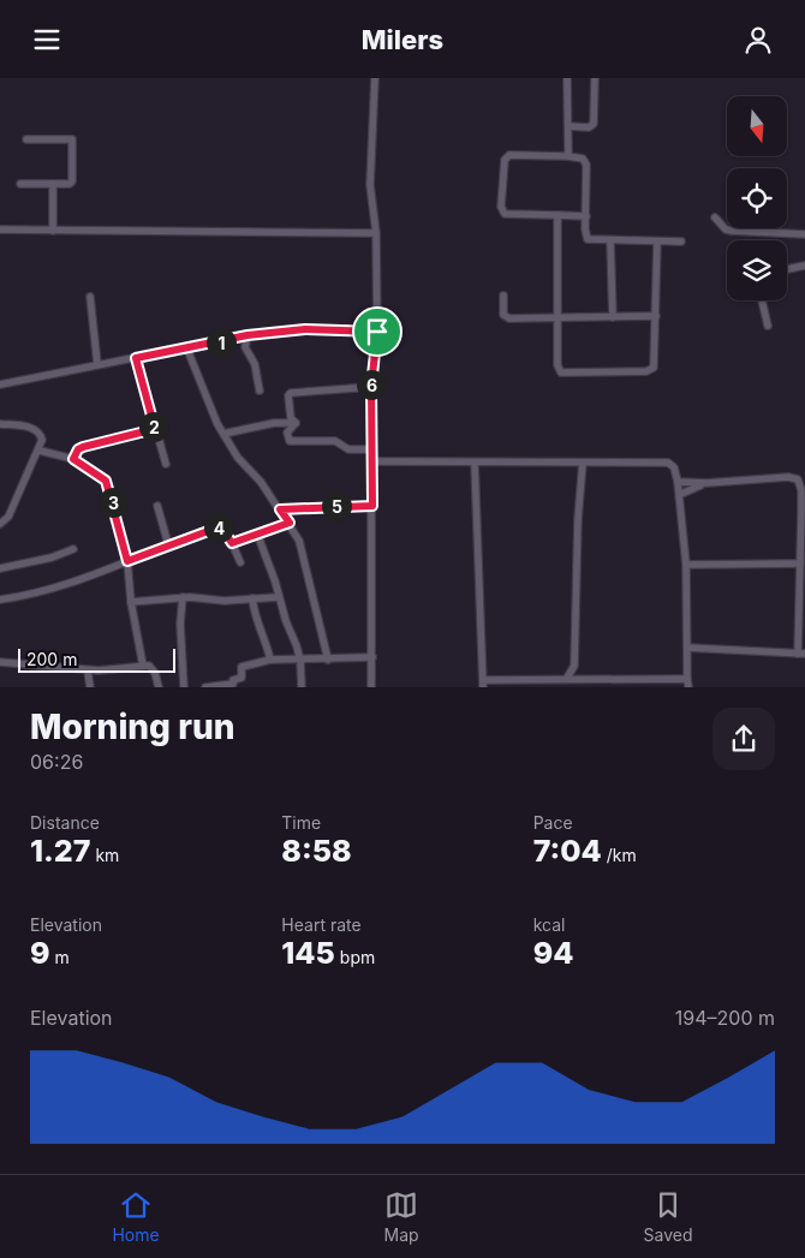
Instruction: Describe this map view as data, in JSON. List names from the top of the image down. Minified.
{"scale_bar":"200 m","north":"bottom","page":{"header":"Milers","pins":["1","6","2","3","5","4"],"scale":"200 m","heading":["Morning run","06:26"],"stats":[["Distance","1.27 km"],["Time","8:58"],["Pace","7:04 /km"],["Elevation","9 m"],["Heart rate","145 bpm"],["kcal","94"]],"chart":["Elevation","194–200 m"],"tabs":["Home","Map","Saved"]}}
